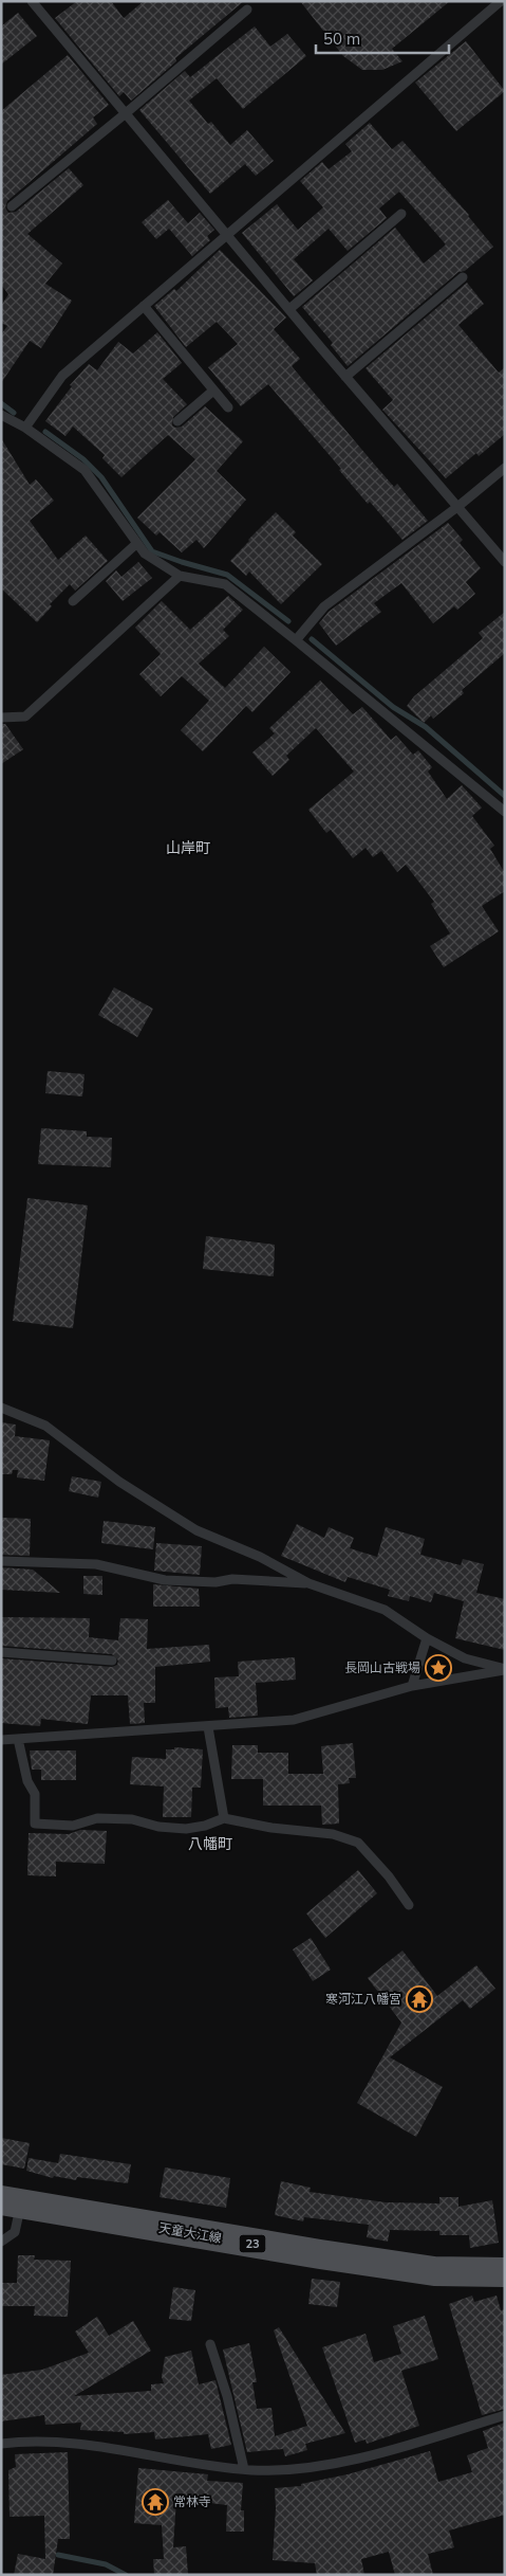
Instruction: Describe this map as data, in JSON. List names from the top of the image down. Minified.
{"streets":{"main road":["天童大江線","23"]},"districts":["山岸町","八幡町"],"places":{"place":["長岡山古戦場"],"temple":["寒河江八幡宮","常林寺"]},"scale_bar":"50 m"}
